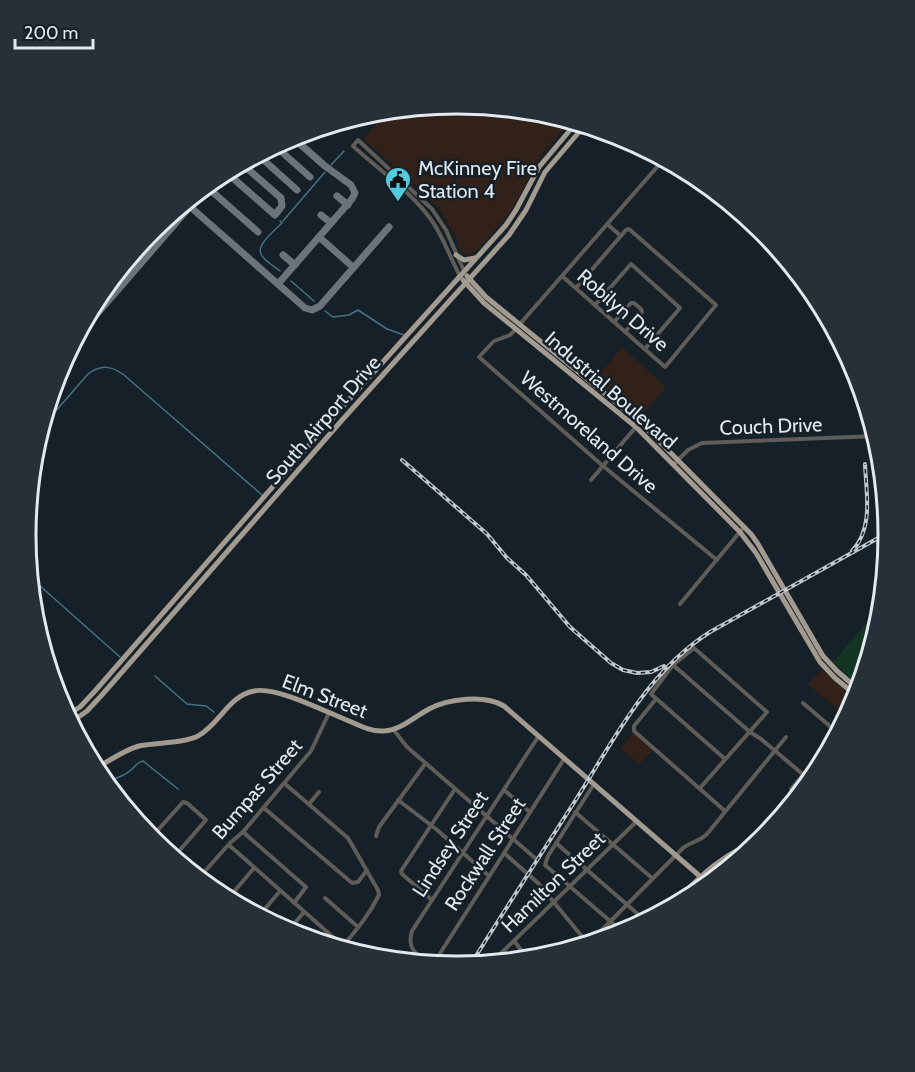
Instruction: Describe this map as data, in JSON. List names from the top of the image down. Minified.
{"streets":{"main road":["Industrial Boulevard","South Airport Drive","Elm Street"],"street":["Robilyn Drive","Couch Drive","Westmoreland Drive","Bumpas Street","Lindsey Street","Rockwall Street","Hamilton Street"]},"crossings":[["Industrial Boulevard","South Airport Drive"],["Industrial Boulevard","Couch Drive"],["Industrial Boulevard","Westmoreland Drive"],["Elm Street","Bumpas Street"]],"places":{"public building":["McKinney Fire Station 4"]},"scale_bar":"200 m"}
